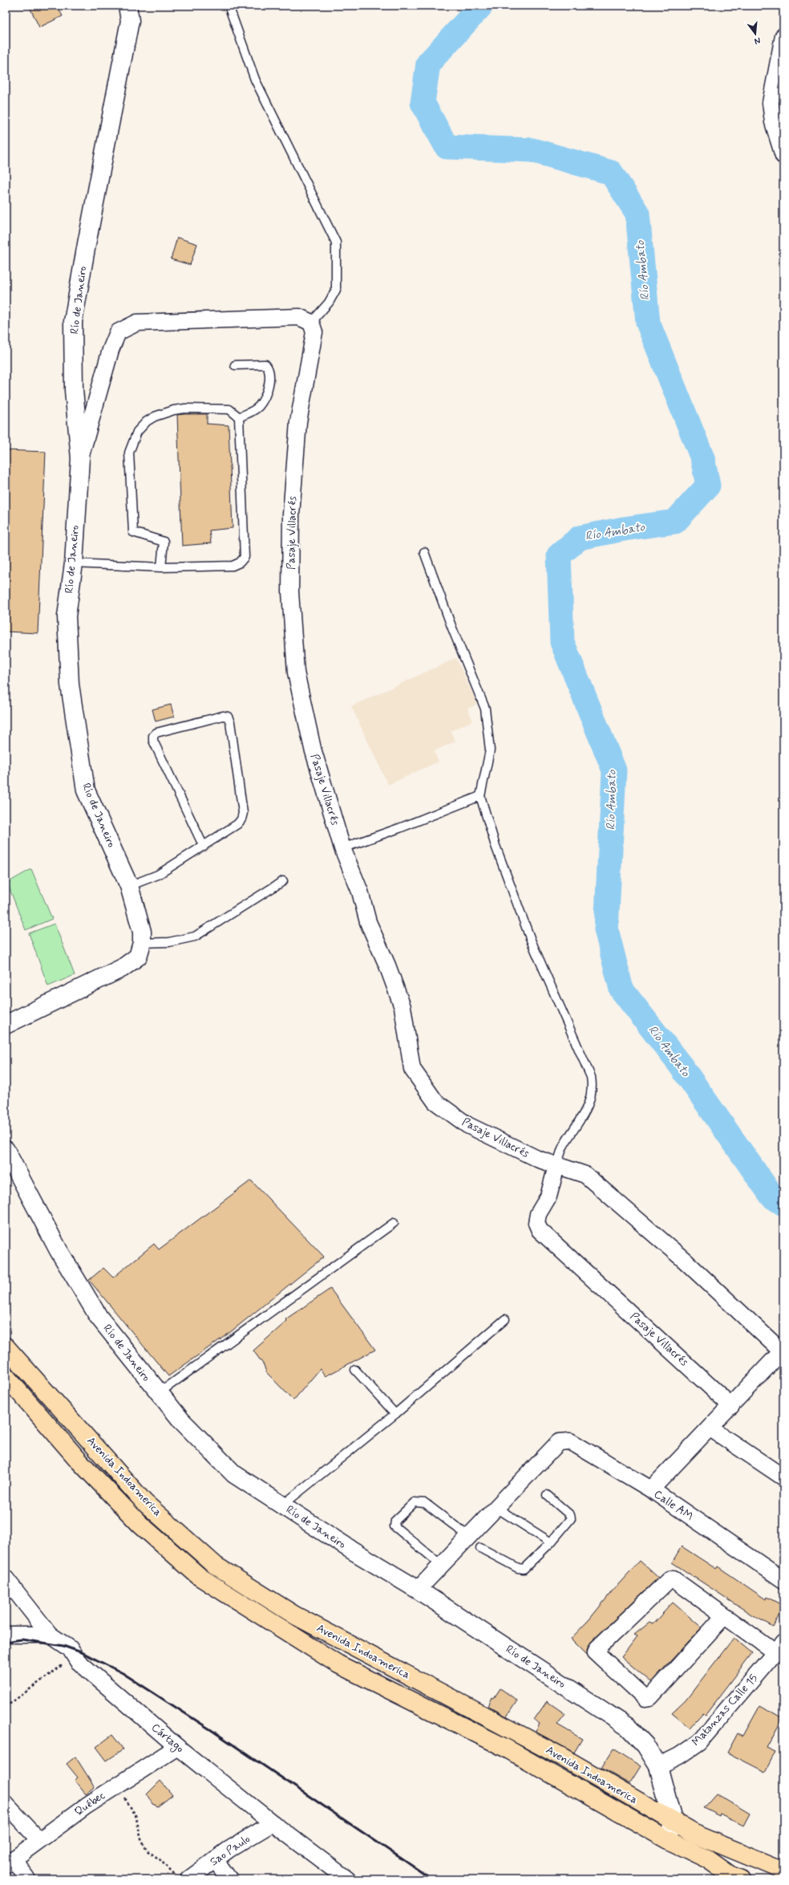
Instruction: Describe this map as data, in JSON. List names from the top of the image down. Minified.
{"streets":{"main road":["Avenida Indoamerica"],"street":["Río de Janeiro","Pasaje Villacrés","Calle AM","Matanzas Calle 15","Cártago","Québec","Sao Paulo"]},"crossings":[["Río de Janeiro","Avenida Indoamerica"],["Río de Janeiro","Matanzas Calle 15"],["Cártago","Québec"],["Cártago","Sao Paulo"]],"water":["Río Ambato"],"north":"bottom"}
